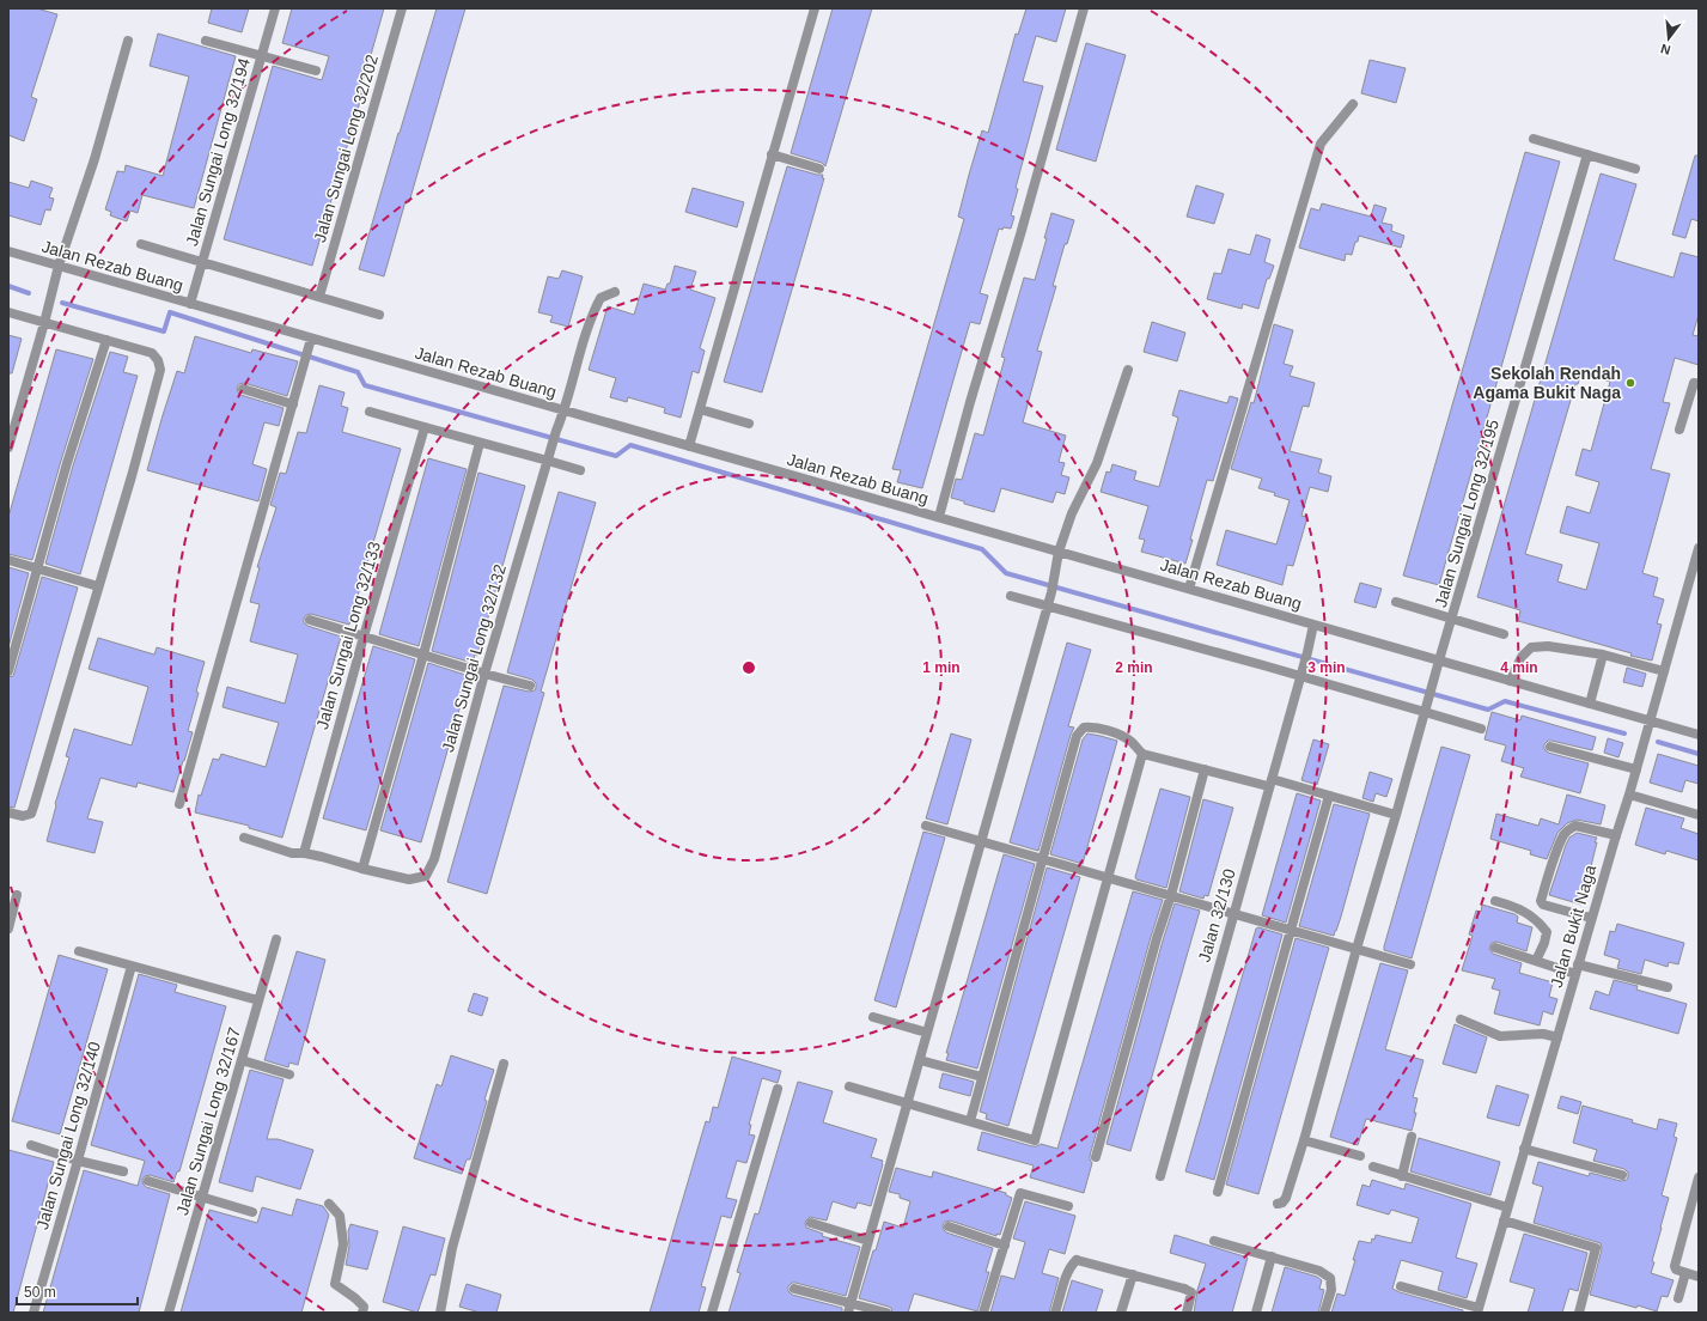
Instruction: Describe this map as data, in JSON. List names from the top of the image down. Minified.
{"streets":{"street":["Jalan Sungai Long 32/202","Jalan Sungai Long 32/194","Jalan Rezab Buang","Jalan Sungai Long 32/195","Jalan Sungai Long 32/133","Jalan Sungai Long 32/132","Jalan 32/130","Jalan Bukit Naga","Jalan Sungai Long 32/167","Jalan Sungai Long 32/140"]},"crossings":[["Jalan Sungai Long 32/194","Jalan Rezab Buang"],["Jalan Rezab Buang","Jalan Sungai Long 32/195"],["Jalan Rezab Buang","Jalan Sungai Long 32/132"],["Jalan Rezab Buang","Jalan 32/130"],["Jalan Rezab Buang","Jalan Bukit Naga"]],"places":["Sekolah Rendah Agama Bukit Naga"],"scale_bar":"50 m","north":"bottom","rings":["1 min","2 min","3 min","4 min"]}
